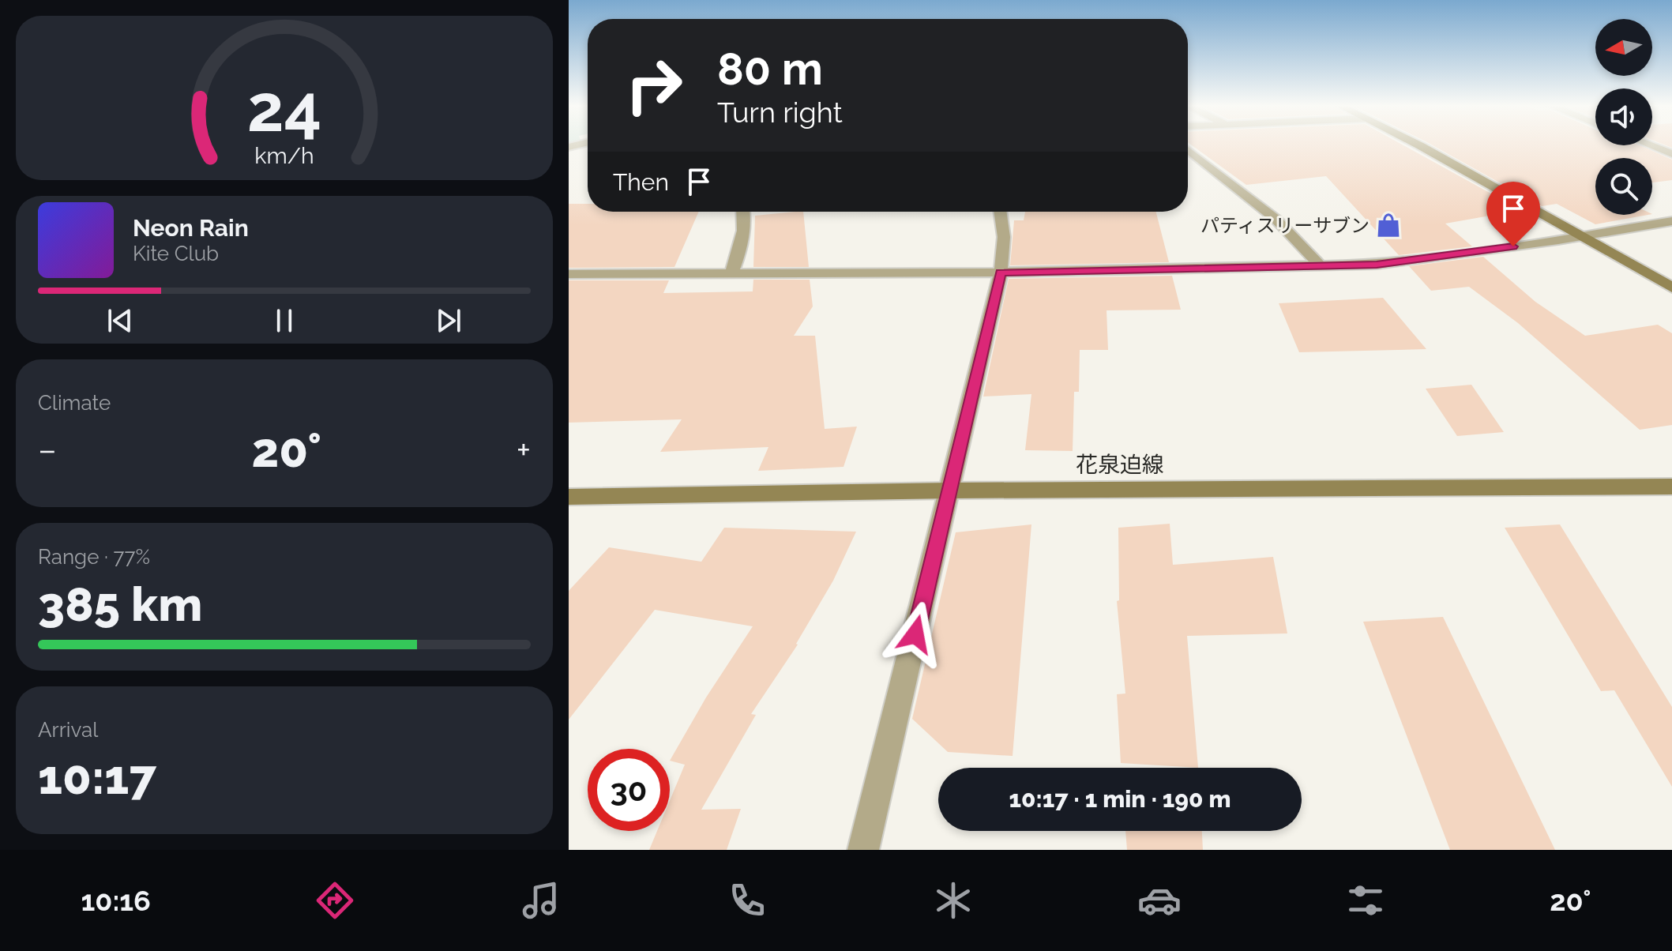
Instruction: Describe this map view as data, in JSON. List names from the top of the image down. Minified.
{"streets":{"main road":["花泉迫線"]},"places":{"shop":["パティスリーサブン"]},"north":"left","page":{"turn":["80 m","Turn right"],"then":"Then","song":["Neon Rain","Kite Club"],"tile":["Climate",["Range · 77%","385 km"],["Arrival","10:17"]],"heat":["−","20°","+"],"limit":"30","trip":"10:17 · 1 min · 190 m","tabs":["10:16","20°"],"gauge":["24","km/h"]}}
